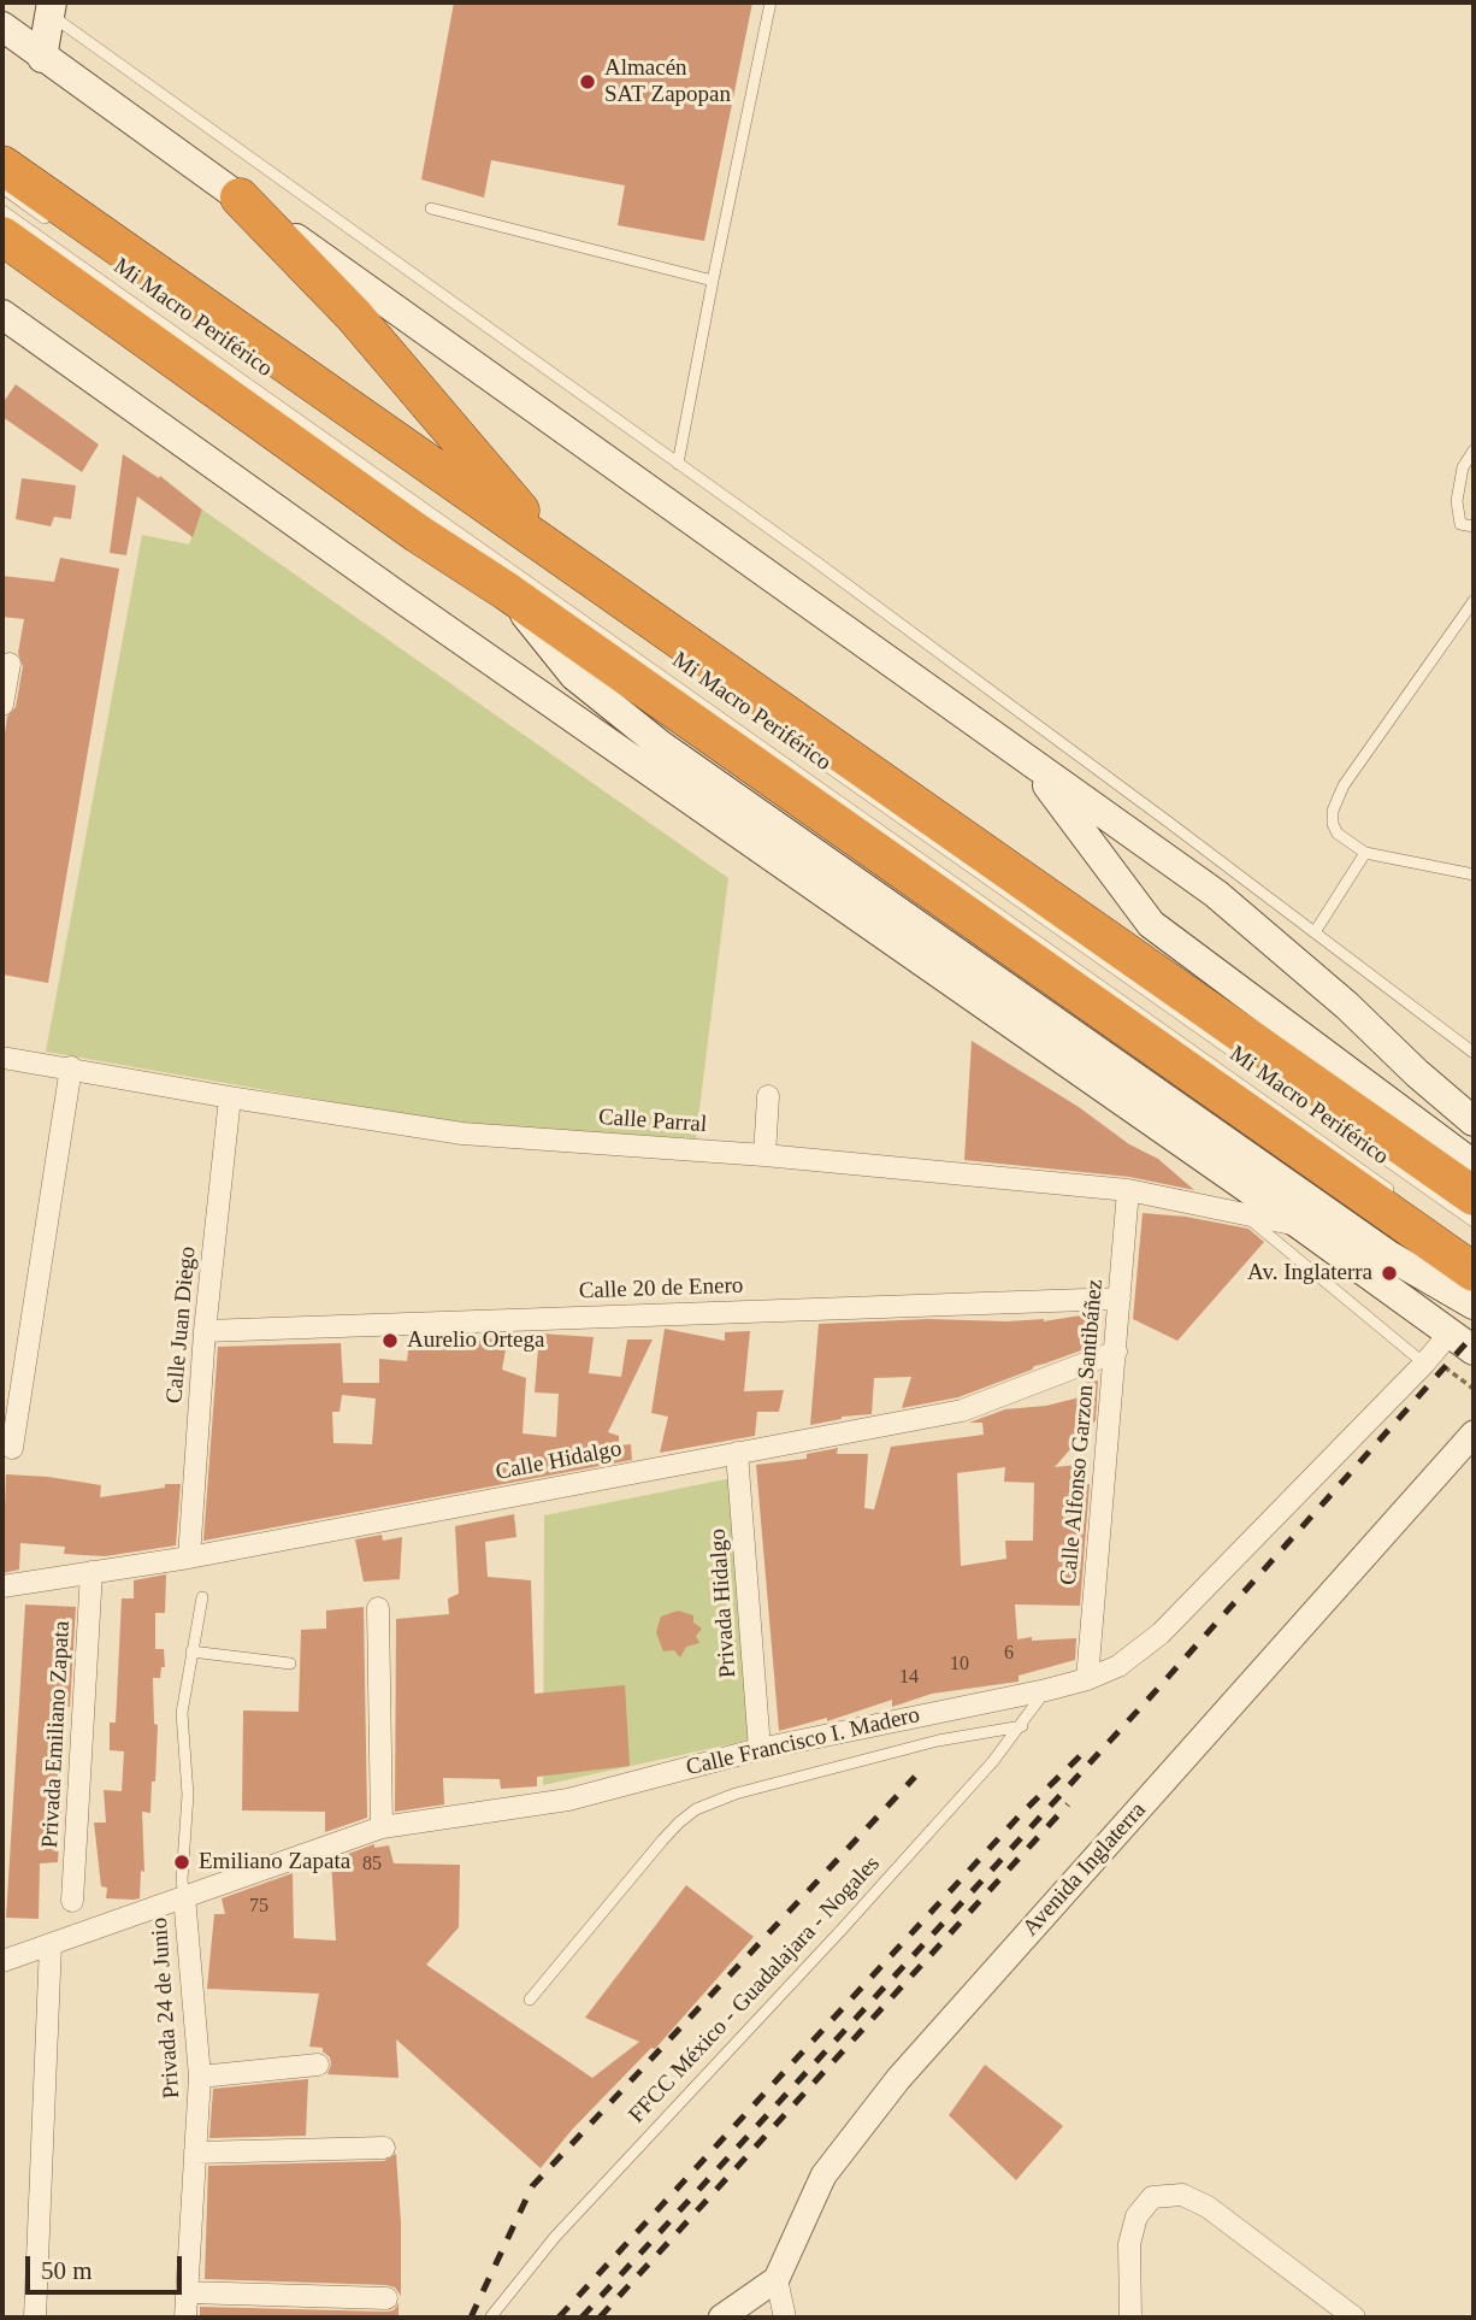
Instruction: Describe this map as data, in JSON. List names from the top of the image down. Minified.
{"streets":{"main road":["Calle Francisco I. Madero"],"street":["Calle Parral","Calle 20 de Enero","Calle Juan Diego","Calle Alfonso Garzon Santibáñez","Calle Hidalgo","Privada Hidalgo","Privada Emiliano Zapata","Avenida Inglaterra","Privada 24 de Junio"],"lane":["Mi Macro Periférico","FFCC México - Guadalajara - Nogales"]},"crossings":[["Calle Parral","Calle Juan Diego"],["Calle Parral","Calle Alfonso Garzon Santibáñez"],["Calle 20 de Enero","Calle Juan Diego"],["Calle 20 de Enero","Calle Alfonso Garzon Santibáñez"],["Calle Juan Diego","Calle Hidalgo"],["Calle Alfonso Garzon Santibáñez","Calle Hidalgo"],["Calle Alfonso Garzon Santibáñez","Calle Francisco I. Madero"],["Calle Hidalgo","Privada Hidalgo"],["Calle Hidalgo","Privada Emiliano Zapata"],["Privada Hidalgo","Calle Francisco I. Madero"],["Calle Francisco I. Madero","FFCC México - Guadalajara - Nogales"],["Calle Francisco I. Madero","Privada 24 de Junio"]],"places":["Almacén SAT Zapopan","Av. Inglaterra","Aurelio Ortega","Emiliano Zapata"],"house_numbers":["6","10","14","85","75"],"scale_bar":"50 m"}
